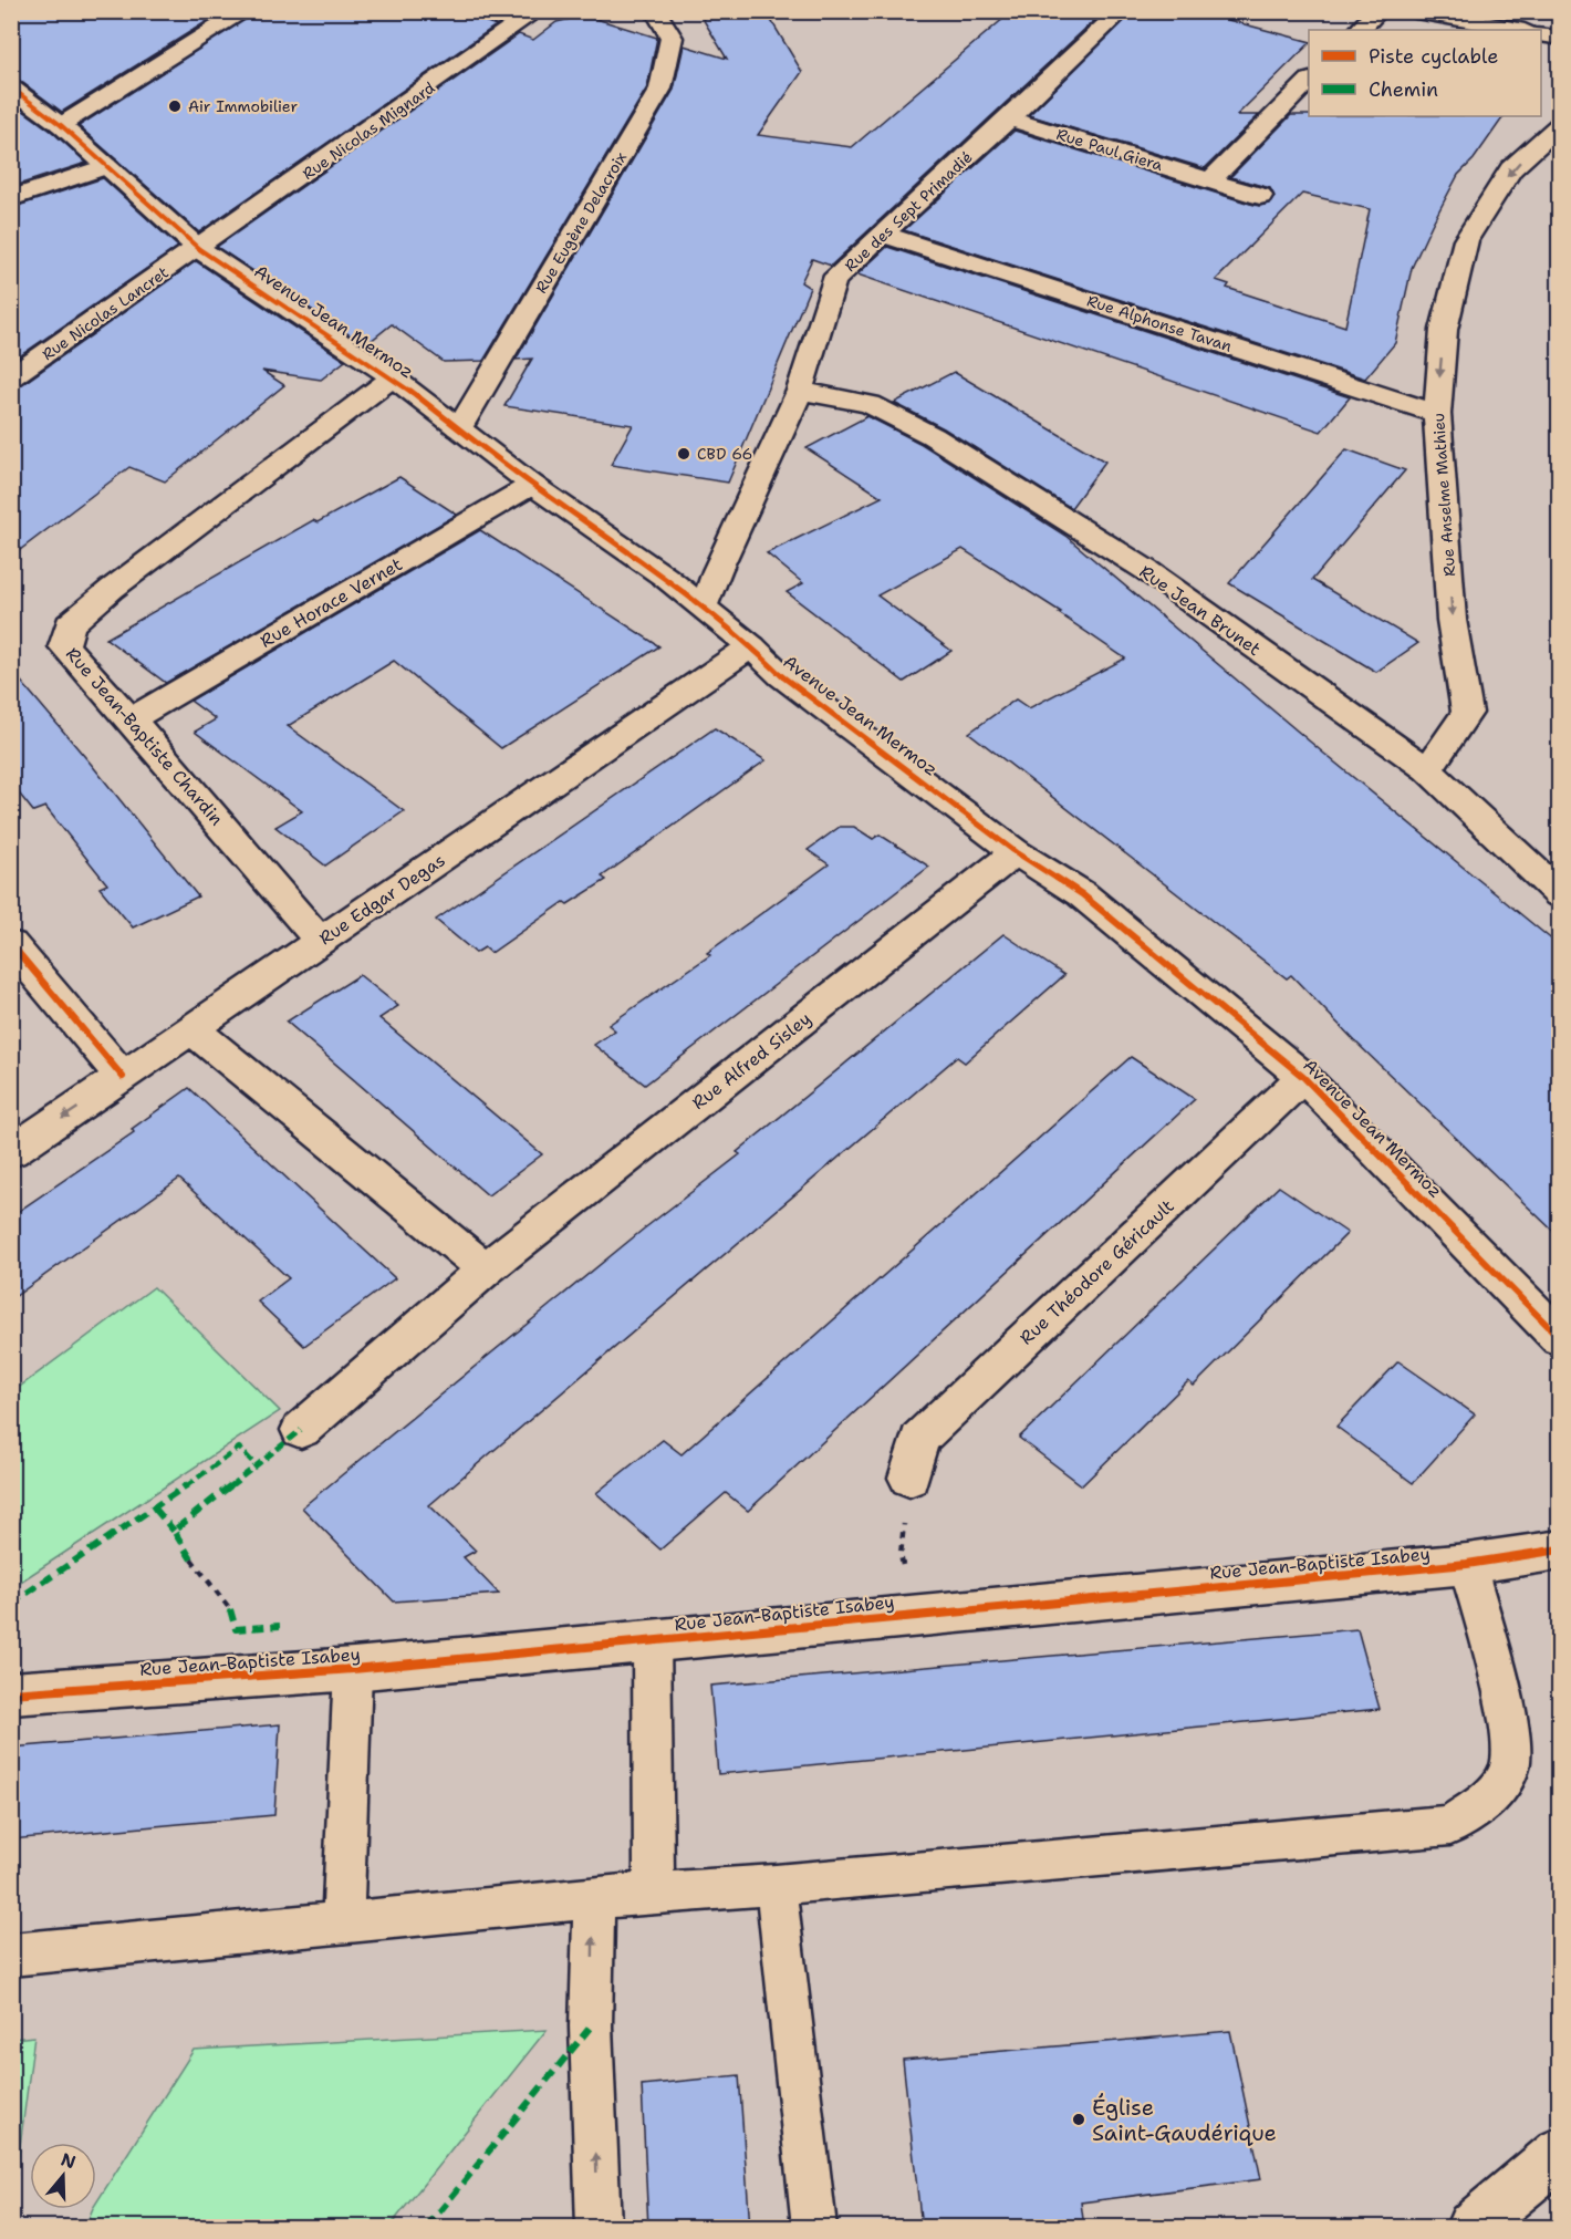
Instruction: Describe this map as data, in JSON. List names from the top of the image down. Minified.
{"streets":{"street":["Rue Nicolas Mignard","Rue Paul Giera","Rue des Sept Primadié","Rue Eugène Delacroix","Rue Nicolas Lancret","Avenue Jean Mermoz","Rue Alphonse Tavan","Rue Anselme Mathieu","Rue Horace Vernet","Rue Jean Brunet","Rue Jean-Baptiste Chardin","Rue Edgar Degas","Rue Alfred Sisley","Rue Théodore Géricault","Rue Jean-Baptiste Isabey"]},"crossings":[["Rue Nicolas Mignard","Rue Nicolas Lancret"],["Rue Nicolas Mignard","Avenue Jean Mermoz"],["Rue Paul Giera","Rue des Sept Primadié"],["Rue des Sept Primadié","Avenue Jean Mermoz"],["Rue des Sept Primadié","Rue Alphonse Tavan"],["Rue des Sept Primadié","Rue Jean Brunet"],["Rue Eugène Delacroix","Avenue Jean Mermoz"],["Rue Nicolas Lancret","Avenue Jean Mermoz"],["Avenue Jean Mermoz","Rue Horace Vernet"],["Avenue Jean Mermoz","Rue Jean-Baptiste Chardin"],["Avenue Jean Mermoz","Rue Edgar Degas"],["Avenue Jean Mermoz","Rue Alfred Sisley"],["Avenue Jean Mermoz","Rue Théodore Géricault"],["Rue Alphonse Tavan","Rue Anselme Mathieu"],["Rue Anselme Mathieu","Rue Jean Brunet"],["Rue Horace Vernet","Rue Jean-Baptiste Chardin"],["Rue Jean-Baptiste Chardin","Rue Edgar Degas"]],"one_way":["Rue Anselme Mathieu"],"places":["Air Immobilier","CBD 66","Église Saint-Gaudérique"],"legend":["Piste cyclable","Chemin"],"north":"top"}
